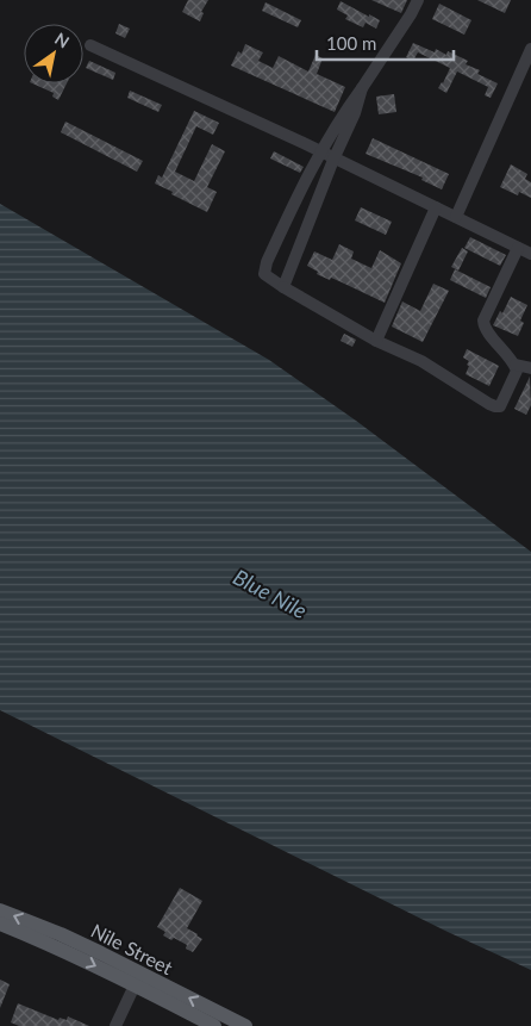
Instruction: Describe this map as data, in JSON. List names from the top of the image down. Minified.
{"streets":{"main road":["Nile Street"]},"water":["Blue Nile"],"scale_bar":"100 m","north":"top right"}
